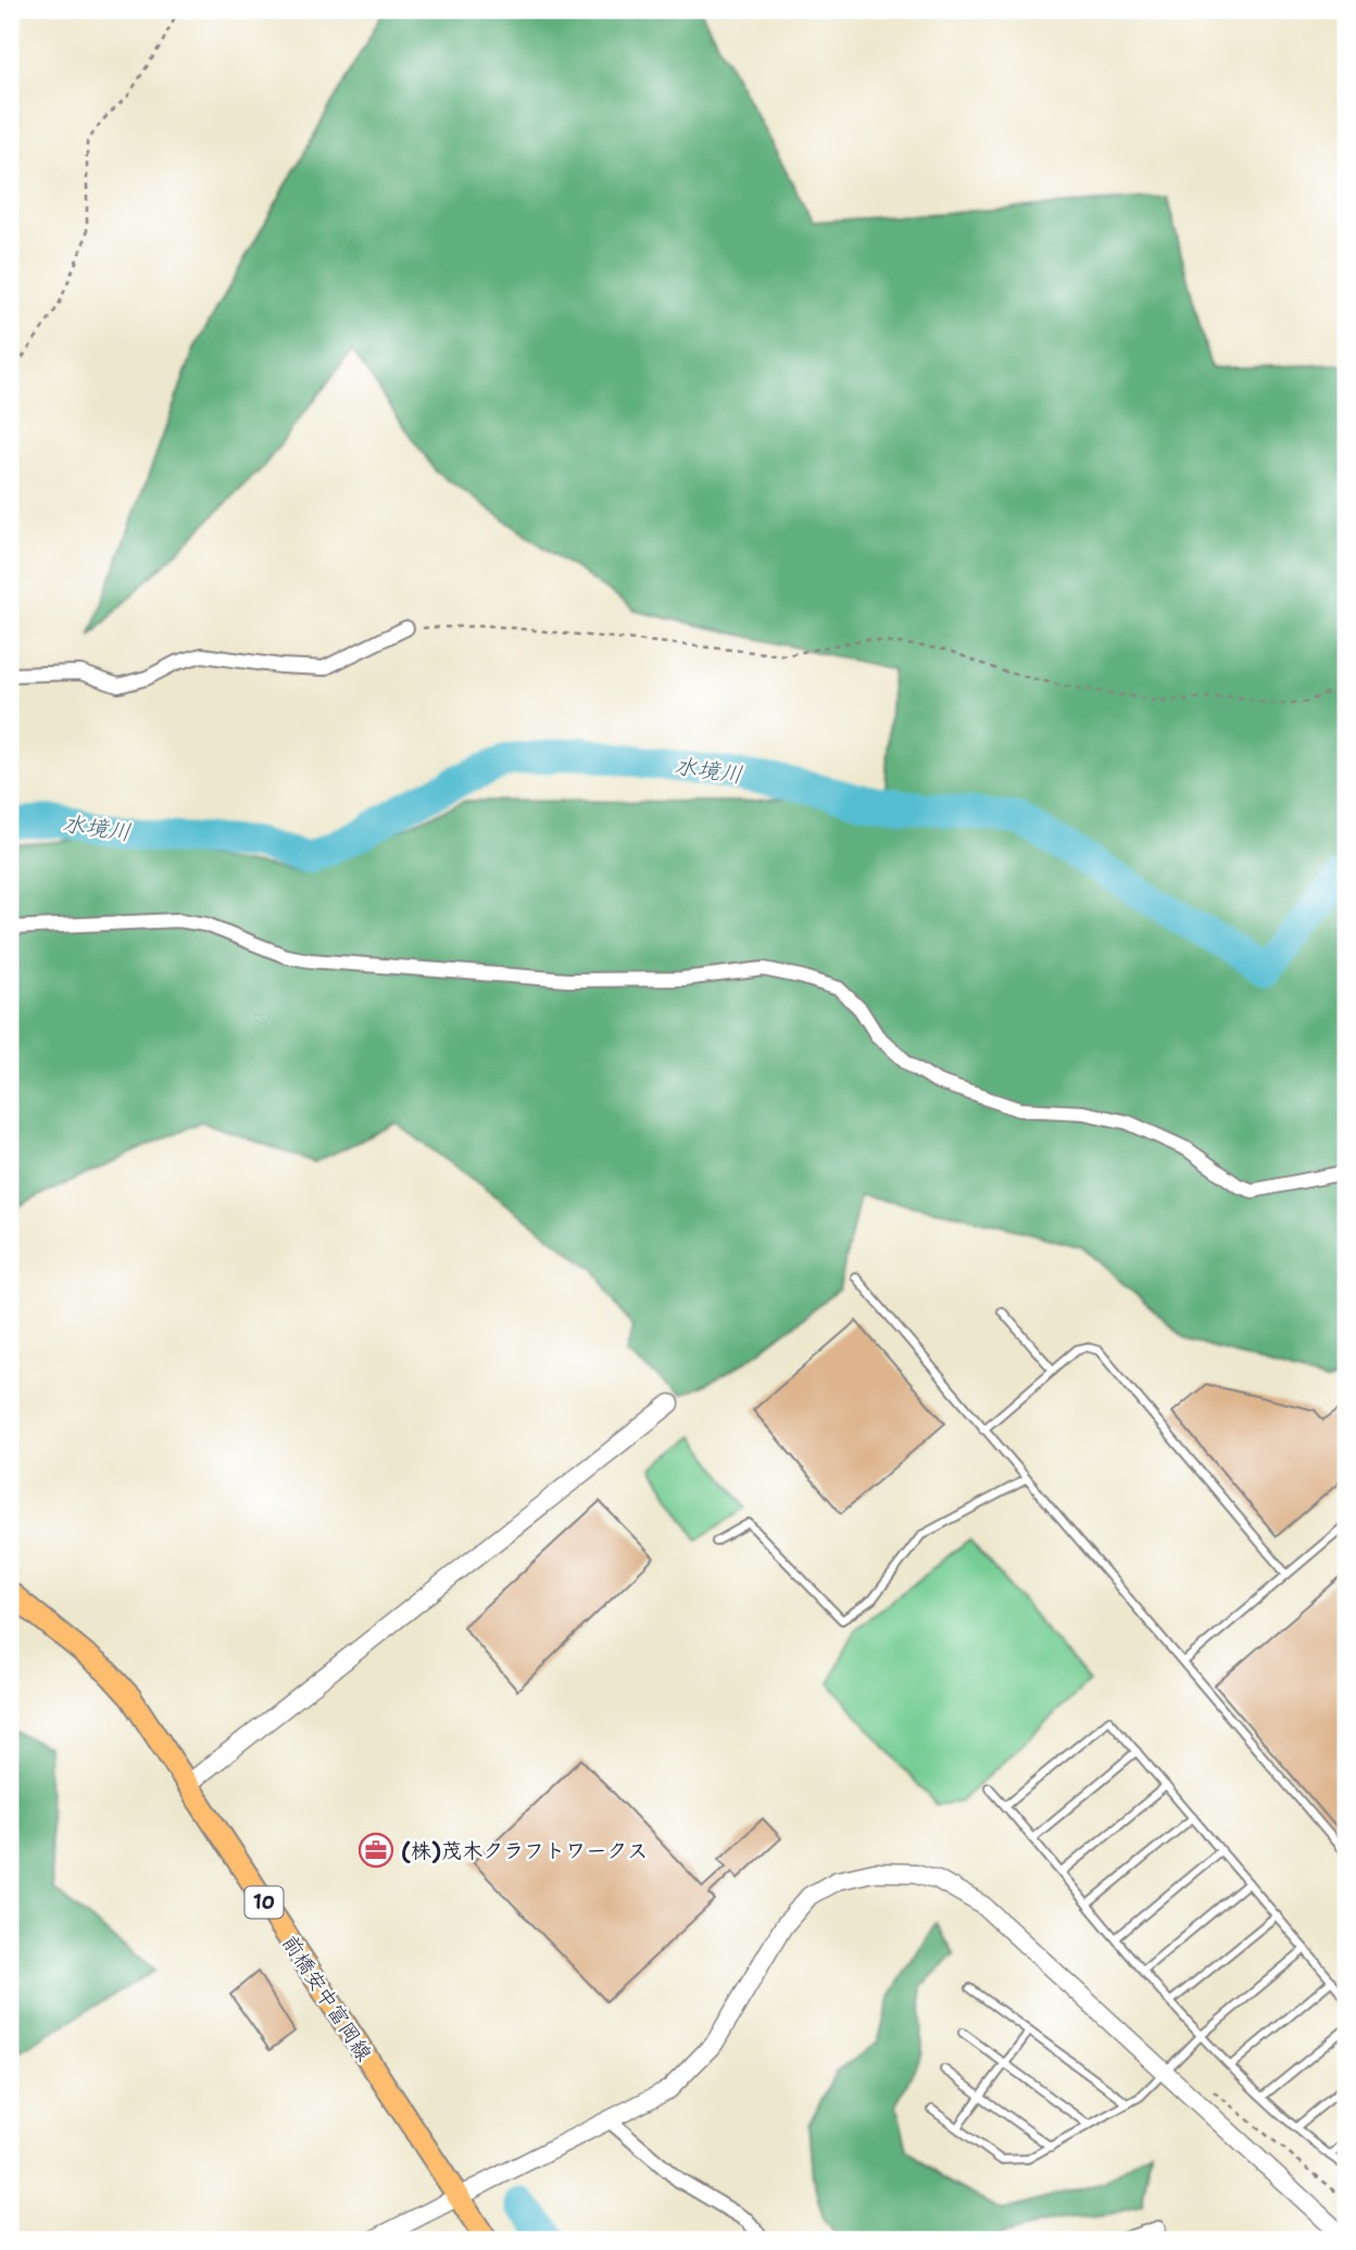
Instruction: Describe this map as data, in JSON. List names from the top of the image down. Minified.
{"streets":{"main road":["10","前橋安中富岡線"]},"water":["水境川"],"places":{"office":["(株)茂木クラフトワークス"]}}
